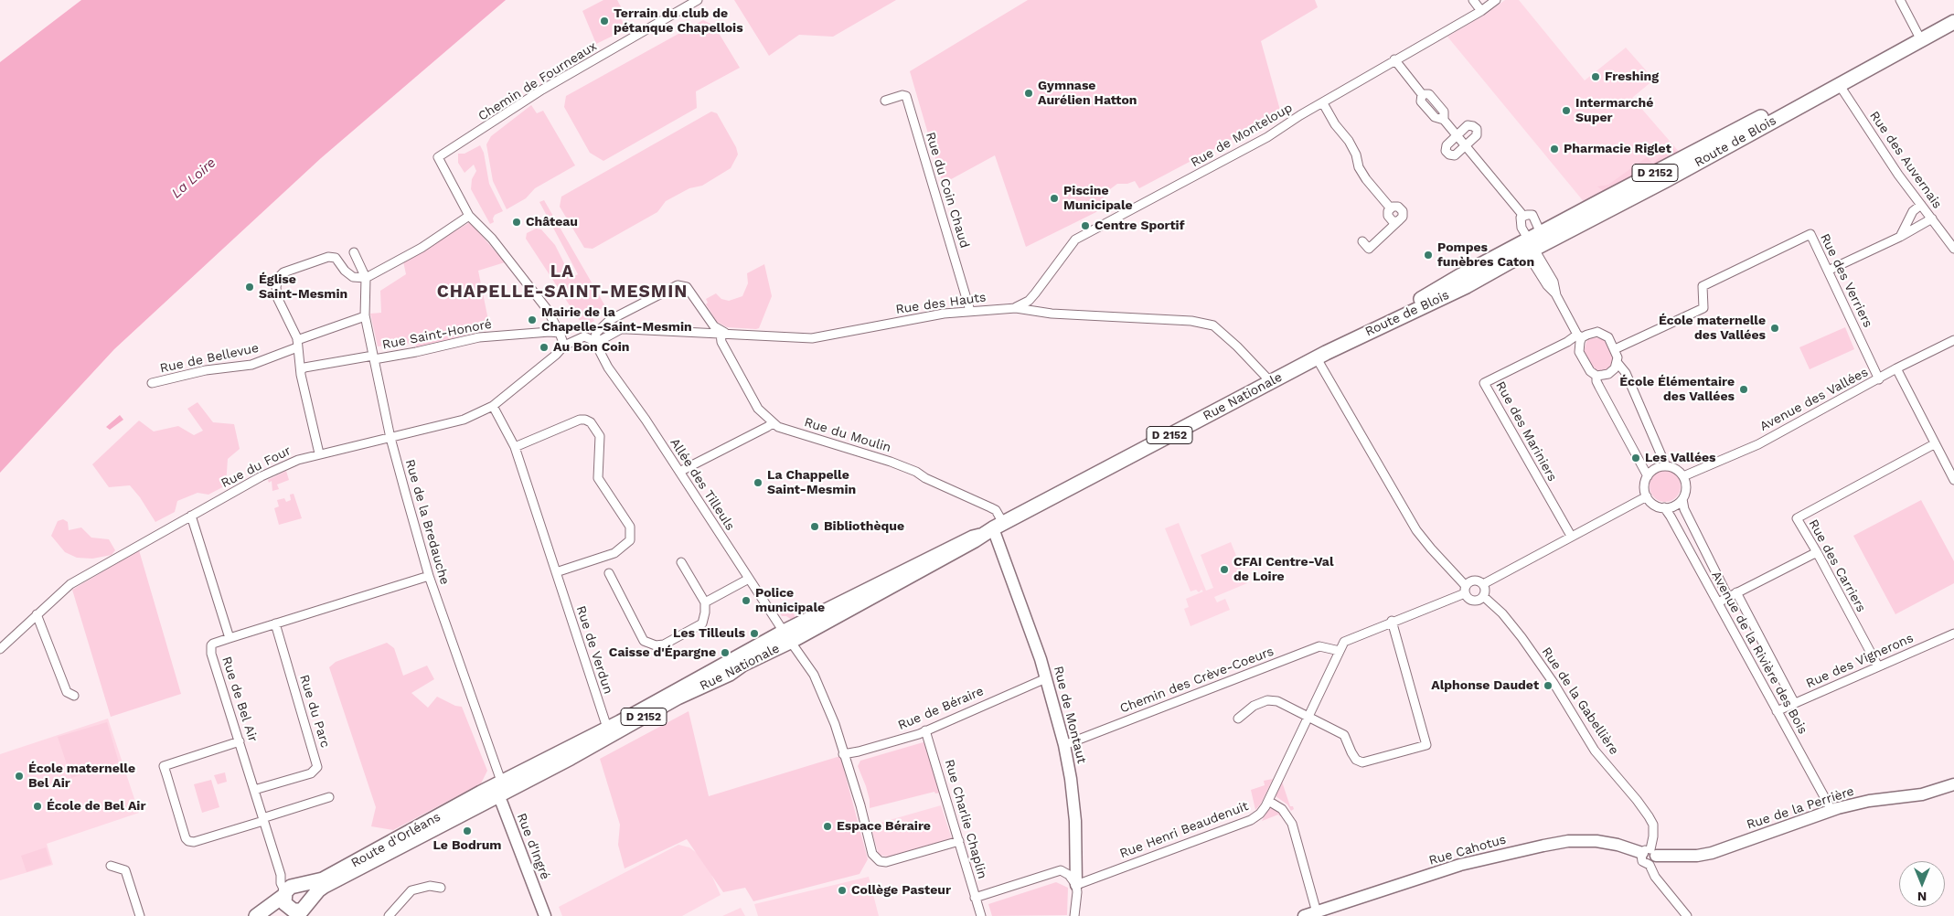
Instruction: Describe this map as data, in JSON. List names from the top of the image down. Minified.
{"streets":{"main road":["Route de Blois","D 2152","Rue Nationale","Route d'Orléans"],"street":["Chemin de Fourneaux","Rue de Monteloup","Rue des Auvernais","Rue du Coin Chaud","Rue des Verriers","Rue des Hauts","Rue Saint-Honoré","Rue de Bellevue","Avenue des Vallées","Rue des Mariniers","Rue du Moulin","Rue du Four","Allée des Tilleuls","Rue de la Bredauche","Rue des Carriers","Rue de Verdun","Avenue de la Rivière des Bois","Rue des Vignerons","Chemin des Crève-Coeurs","Rue de Bel Air","Rue de la Gabellière","Rue de Béraire","Rue du Parc","Rue de Montaut","Rue de la Perrière","Rue Charlie Chaplin","Rue Henri Beaudenuit","Rue d'Ingré","Rue Cahotus"]},"crossings":[["Rue de Monteloup","Rue des Hauts"],["Route de Blois","Rue des Auvernais"],["Route de Blois","Rue Nationale"],["Rue du Coin Chaud","Rue des Hauts"],["Rue des Verriers","Avenue des Vallées"],["Rue des Verriers","Rue des Mariniers"],["Rue des Hauts","Rue Nationale"],["Rue des Hauts","Rue du Moulin"],["Rue des Hauts","Rue du Four"],["Rue des Hauts","Allée des Tilleuls"],["Rue Saint-Honoré","Rue de la Bredauche"],["Rue de Bellevue","Rue de la Bredauche"],["Rue Nationale","Rue du Moulin"],["Rue Nationale","Allée des Tilleuls"],["Rue Nationale","Rue de la Bredauche"],["Rue Nationale","Rue de Verdun"],["Rue Nationale","Rue de Montaut"],["Rue Nationale","Route d'Orléans"],["Rue Nationale","Rue d'Ingré"],["Avenue des Vallées","Avenue de la Rivière des Bois"],["Rue du Moulin","Rue de Montaut"],["Rue du Four","Allée des Tilleuls"],["Rue du Four","Rue de la Bredauche"],["Rue du Four","Rue de Verdun"],["Rue de la Bredauche","Rue de Bel Air"],["Rue de la Bredauche","Route d'Orléans"],["Rue de la Bredauche","Rue d'Ingré"],["Rue des Carriers","Rue des Vignerons"],["Avenue de la Rivière des Bois","Rue des Vignerons"],["Avenue de la Rivière des Bois","Rue de la Perrière"],["Chemin des Crève-Coeurs","Rue de Montaut"],["Chemin des Crève-Coeurs","Rue Henri Beaudenuit"],["Rue de Bel Air","Rue du Parc"],["Rue de Bel Air","Route d'Orléans"],["Rue de la Gabellière","Rue de la Perrière"],["Rue de la Gabellière","Rue Cahotus"],["Rue de Béraire","Rue de Montaut"],["Rue de Béraire","Rue Charlie Chaplin"],["Rue de Montaut","Rue Henri Beaudenuit"],["Rue de la Perrière","Rue Cahotus"],["Route d'Orléans","Rue d'Ingré"]],"districts":["LA CHAPELLE-SAINT-MESMIN"],"water":["La Loire"],"places":["Terrain du club de pétanque Chapellois","Freshing","Gymnase Aurélien Hatton","Intermarché Super","Pharmacie Riglet","Piscine Municipale","Château","Centre Sportif","Pompes funèbres Caton","Église Saint-Mesmin","Mairie de la Chapelle-Saint-Mesmin","École maternelle des Vallées","Au Bon Coin","École Élémentaire des Vallées","Les Vallées","La Chappelle Saint-Mesmin","Bibliothèque","CFAI Centre-Val de Loire","Police municipale","Les Tilleuls","Caisse d'Épargne","Alphonse Daudet","École maternelle Bel Air","École de Bel Air","Espace Béraire","Le Bodrum","Collège Pasteur"],"north":"bottom"}
